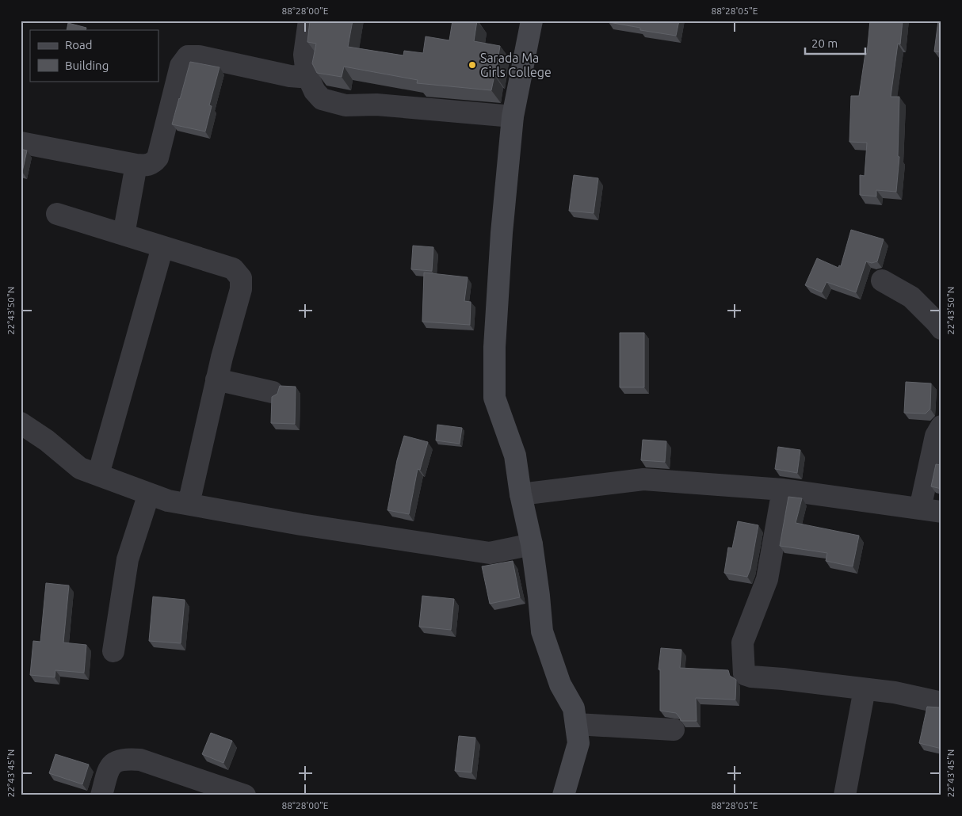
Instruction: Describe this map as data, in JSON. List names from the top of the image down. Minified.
{"places":["Sarada Ma Girls College"],"legend":["Road","Building"],"scale_bar":"20 m","coordinates":["88°28'00\"E","88°28'05\"E","22°43'50\"N","22°43'45\"N"]}
